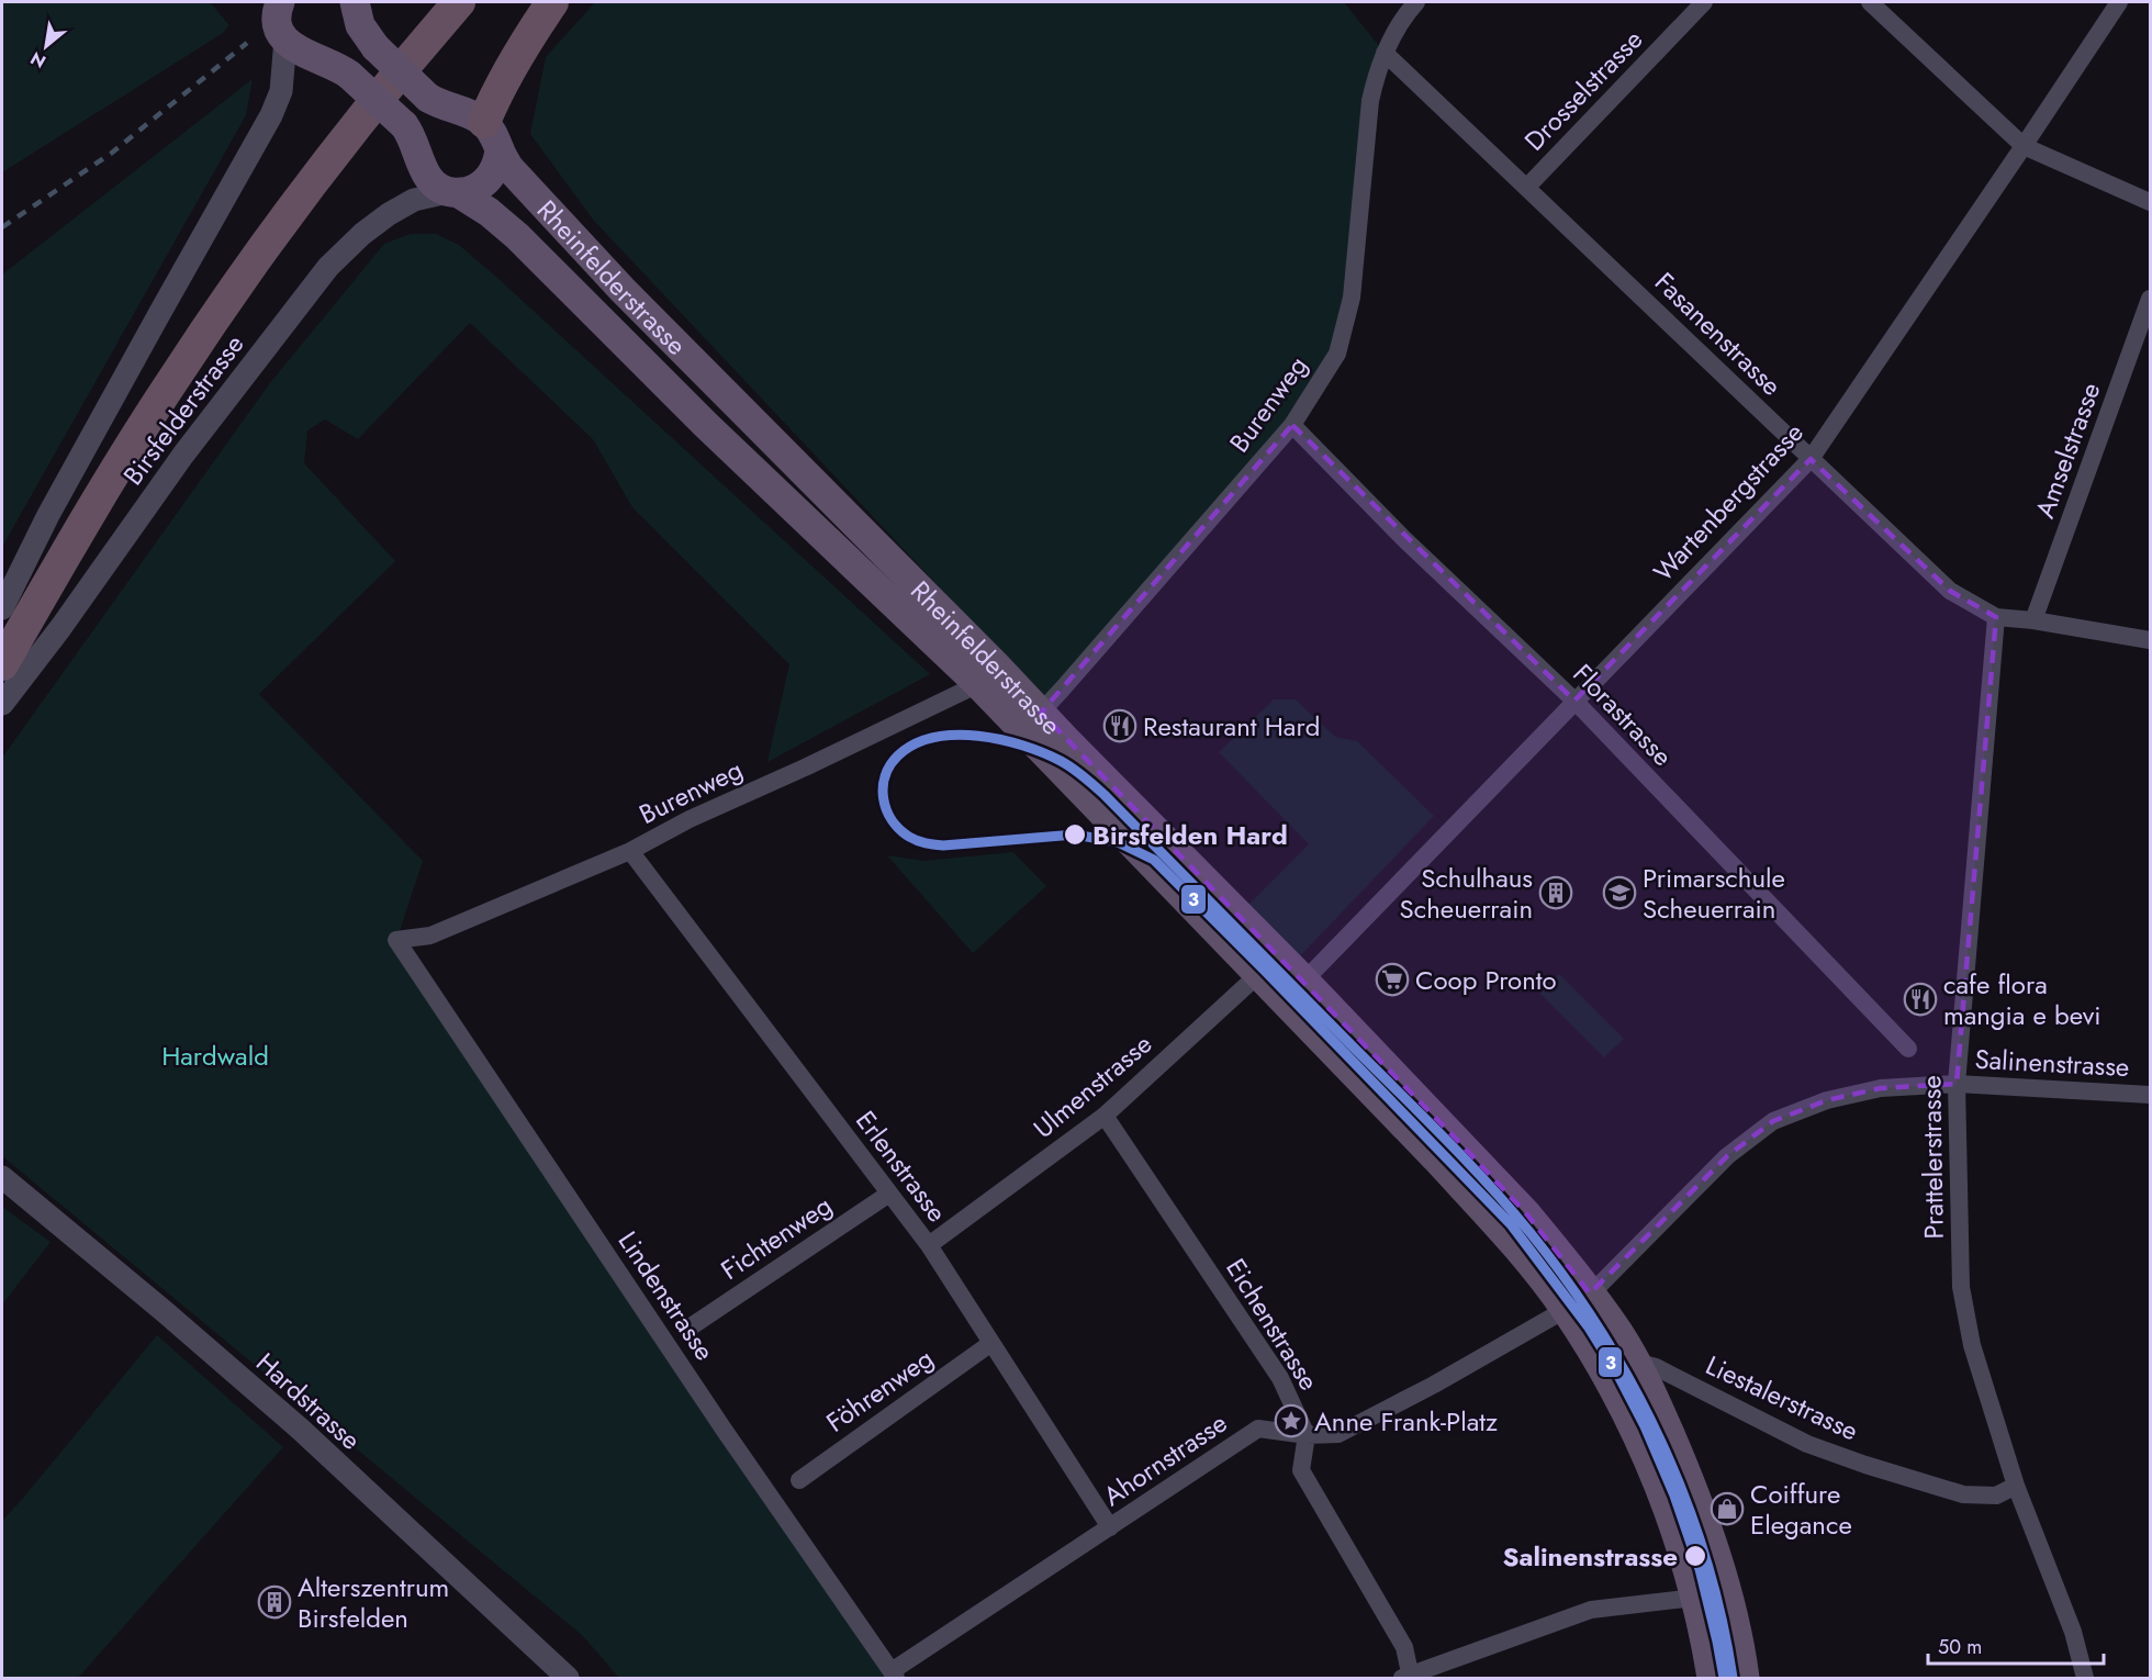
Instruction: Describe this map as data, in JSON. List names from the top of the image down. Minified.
{"streets":{"main road":["Rheinfelderstrasse"],"street":["Drosselstrasse","Fasanenstrasse","Burenweg","Birsfelderstrasse","Amselstrasse","Wartenbergstrasse","Florastrasse","Salinenstrasse","Ulmenstrasse","Prattelerstrasse","Erlenstrasse","Fichtenweg","Lindenstrasse","Eichenstrasse","Föhrenweg","Liestalerstrasse","Hardstrasse","Ahornstrasse"]},"crossings":[["Drosselstrasse","Fasanenstrasse"],["Rheinfelderstrasse","Burenweg"],["Rheinfelderstrasse","Birsfelderstrasse"],["Rheinfelderstrasse","Wartenbergstrasse"],["Rheinfelderstrasse","Salinenstrasse"],["Rheinfelderstrasse","Ulmenstrasse"],["Rheinfelderstrasse","Liestalerstrasse"],["Rheinfelderstrasse","Ahornstrasse"],["Fasanenstrasse","Burenweg"],["Fasanenstrasse","Amselstrasse"],["Fasanenstrasse","Wartenbergstrasse"],["Fasanenstrasse","Prattelerstrasse"],["Burenweg","Florastrasse"],["Burenweg","Erlenstrasse"],["Burenweg","Lindenstrasse"],["Wartenbergstrasse","Florastrasse"],["Salinenstrasse","Prattelerstrasse"],["Salinenstrasse","Ahornstrasse"],["Ulmenstrasse","Erlenstrasse"],["Ulmenstrasse","Eichenstrasse"],["Prattelerstrasse","Liestalerstrasse"],["Erlenstrasse","Fichtenweg"],["Erlenstrasse","Föhrenweg"],["Erlenstrasse","Ahornstrasse"],["Lindenstrasse","Ahornstrasse"],["Eichenstrasse","Ahornstrasse"]],"parks":["Hardwald"],"places":{"restaurant":["Restaurant Hard","cafe flora mangia e bevi"],"other":["Birsfelden Hard","Salinenstrasse"],"building":["Schulhaus Scheuerrain","Alterszentrum Birsfelden"],"school or university":["Primarschule Scheuerrain"],"supermarket":["Coop Pronto"],"place":["Anne Frank-Platz"],"shop":["Coiffure Elegance"]},"lines":["transit line 3"],"scale_bar":"50 m","north":"bottom left"}
